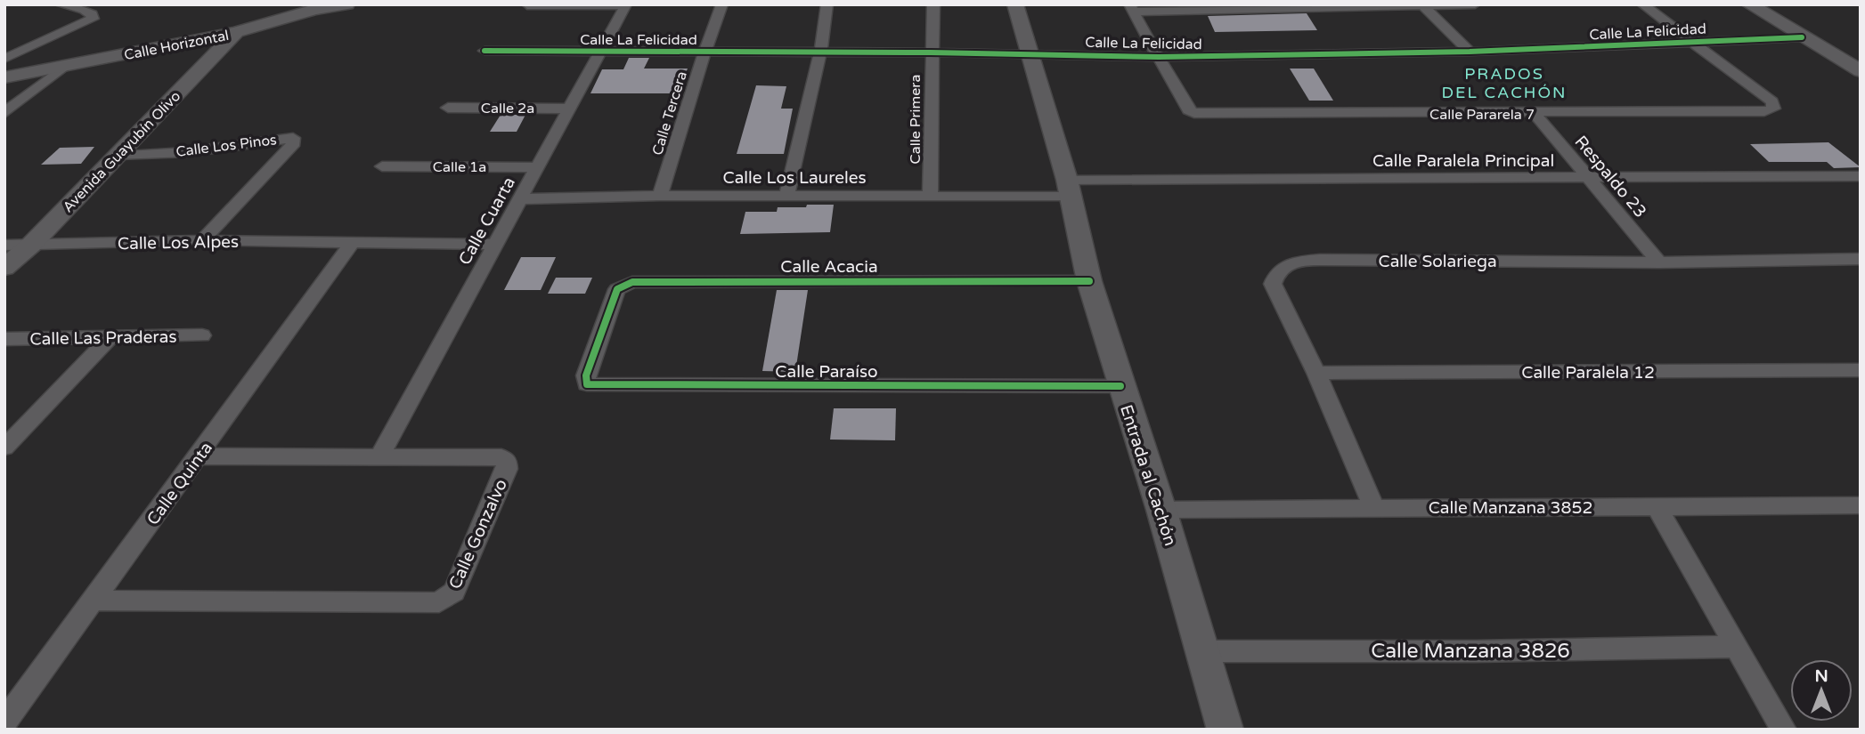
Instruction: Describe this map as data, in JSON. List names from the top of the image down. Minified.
{"streets":{"main road":["Calle Horizontal","Avenida Guayubín Olivo","Entrada al Cachón"],"street":["Calle La Felicidad","Calle 2a","Calle Tercera","Calle Pararela 7","Calle Primera","Calle Los Pinos","Calle Paralela Principal","Calle 1a","Respaldo 23","Calle Los Laureles","Calle Cuarta","Calle Los Alpes","Calle Solariega","Calle Acacia","Calle Las Praderas","Calle Paraíso","Calle Paralela 12","Calle Quinta","Calle Manzana 3852","Calle Gonzalvo","Calle Manzana 3826"]},"crossings":[["Calle La Felicidad","Calle Tercera"],["Calle La Felicidad","Calle Pararela 7"],["Calle La Felicidad","Calle Primera"],["Calle La Felicidad","Calle Cuarta"],["Calle La Felicidad","Entrada al Cachón"],["Calle Horizontal","Avenida Guayubín Olivo"],["Calle 2a","Calle Cuarta"],["Calle Tercera","Calle Los Laureles"],["Calle Pararela 7","Respaldo 23"],["Calle Primera","Calle Los Laureles"],["Calle Los Pinos","Avenida Guayubín Olivo"],["Calle Los Pinos","Calle Los Alpes"],["Avenida Guayubín Olivo","Calle Los Alpes"],["Calle Paralela Principal","Respaldo 23"],["Calle Paralela Principal","Calle Los Laureles"],["Calle Paralela Principal","Entrada al Cachón"],["Calle 1a","Calle Cuarta"],["Respaldo 23","Calle Solariega"],["Calle Los Laureles","Calle Cuarta"],["Calle Los Laureles","Entrada al Cachón"],["Calle Cuarta","Calle Los Alpes"],["Calle Cuarta","Calle Gonzalvo"],["Calle Los Alpes","Calle Quinta"],["Calle Solariega","Calle Paralela 12"],["Calle Solariega","Calle Manzana 3852"],["Calle Acacia","Calle Paraíso"],["Calle Acacia","Entrada al Cachón"],["Calle Paraíso","Entrada al Cachón"],["Entrada al Cachón","Calle Manzana 3852"],["Entrada al Cachón","Calle Manzana 3826"],["Calle Quinta","Calle Gonzalvo"]],"districts":["PRADOS DEL CACHÓN"],"north":"top"}
